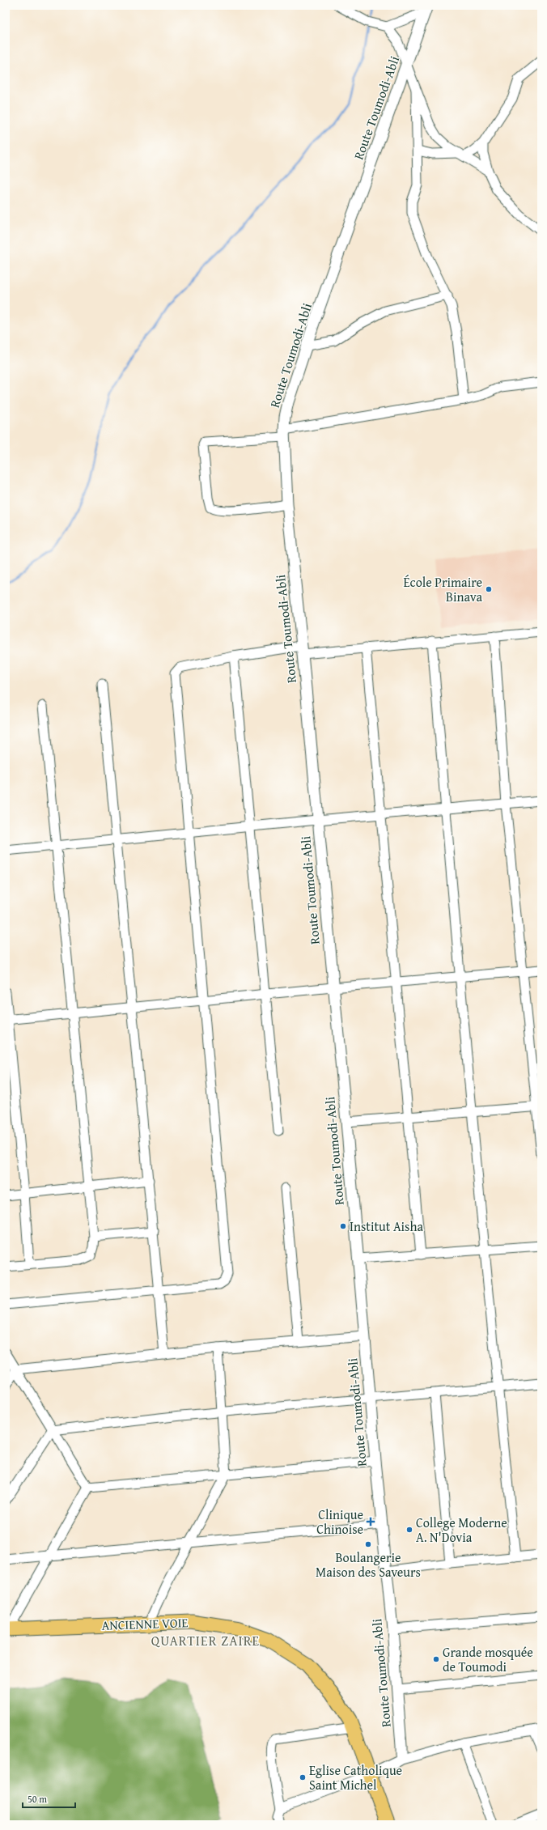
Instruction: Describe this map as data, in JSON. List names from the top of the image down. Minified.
{"streets":{"main road":["ANCIENNE VOIE"],"street":["Route Toumodi-Abli"]},"districts":["QUARTIER ZAIRE"],"places":{"other":["École Primaire Binava","Institut Aisha","College Moderne A. N'Dovia","Boulangerie Maison des Saveurs","Grande mosquée de Toumodi","Eglise Catholique Saint Michel"],"health":["Clinique Chinoise"]},"scale_bar":"50 m"}
